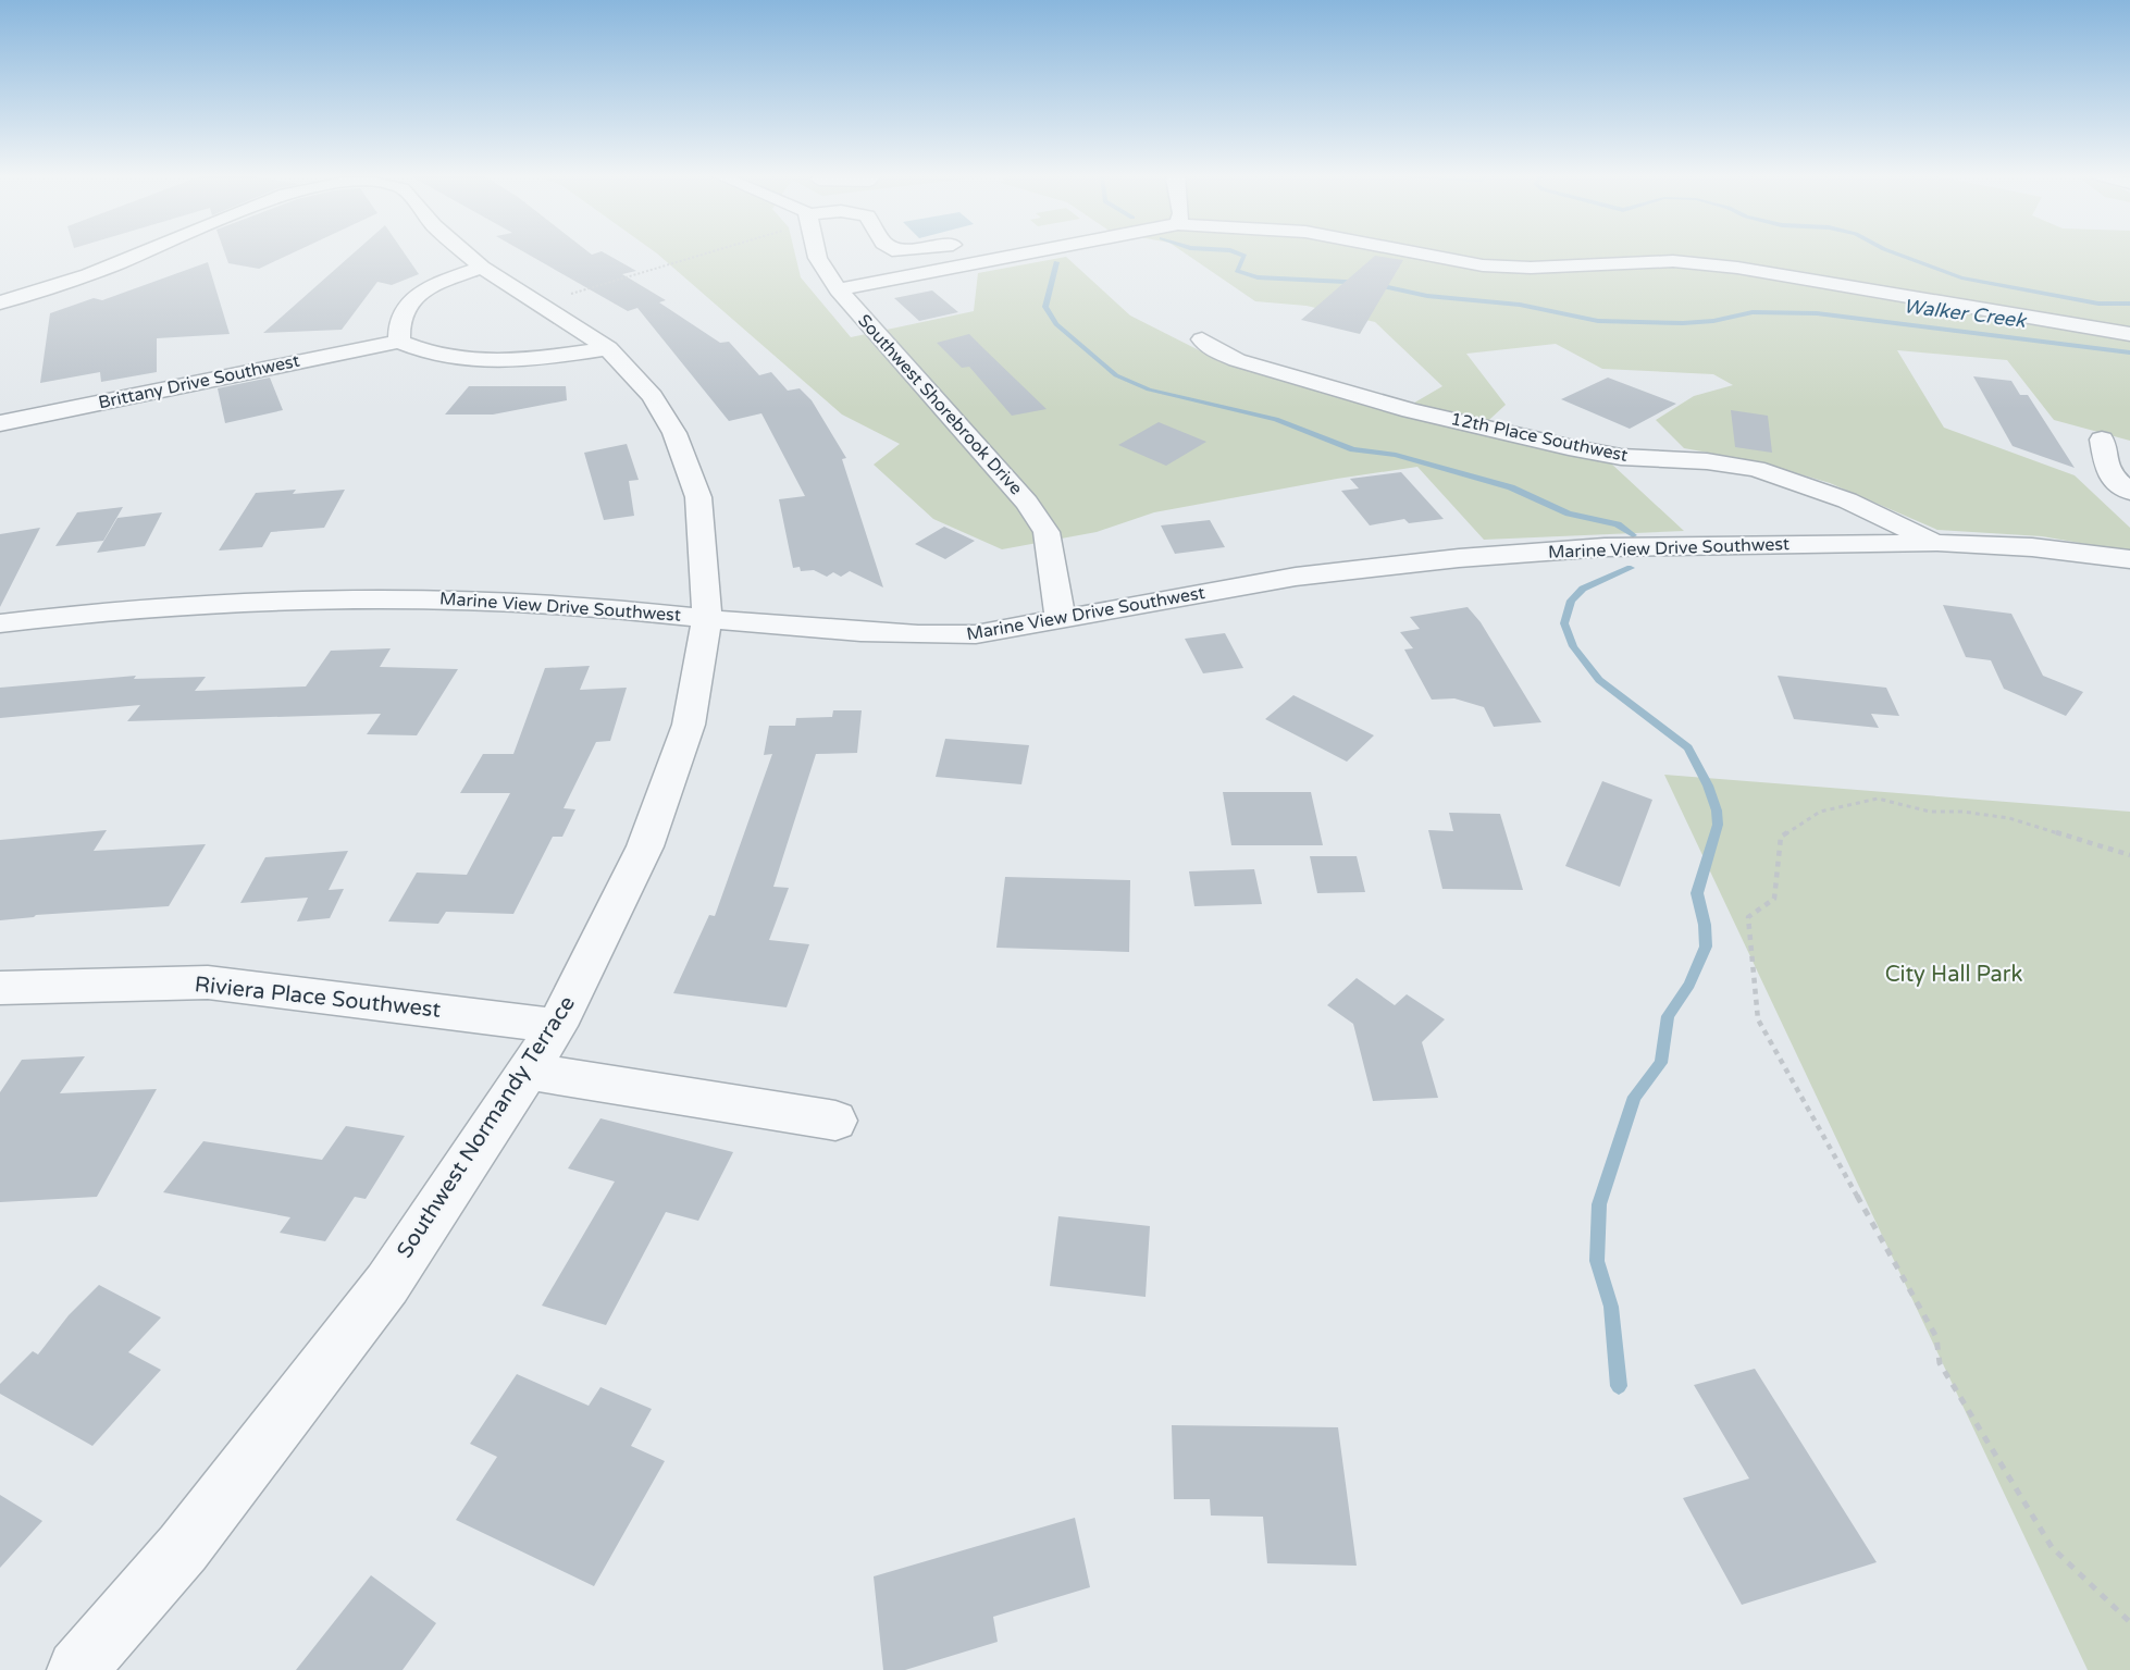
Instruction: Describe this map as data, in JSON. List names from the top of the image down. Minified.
{"streets":{"street":["Brittany Drive Southwest","Southwest Shorebrook Drive","12th Place Southwest","Marine View Drive Southwest","Riviera Place Southwest","Southwest Normandy Terrace"]},"crossings":[["Southwest Shorebrook Drive","Marine View Drive Southwest"],["12th Place Southwest","Marine View Drive Southwest"],["Marine View Drive Southwest","Southwest Normandy Terrace"],["Riviera Place Southwest","Southwest Normandy Terrace"]],"water":["Walker Creek"],"parks":["City Hall Park"]}
